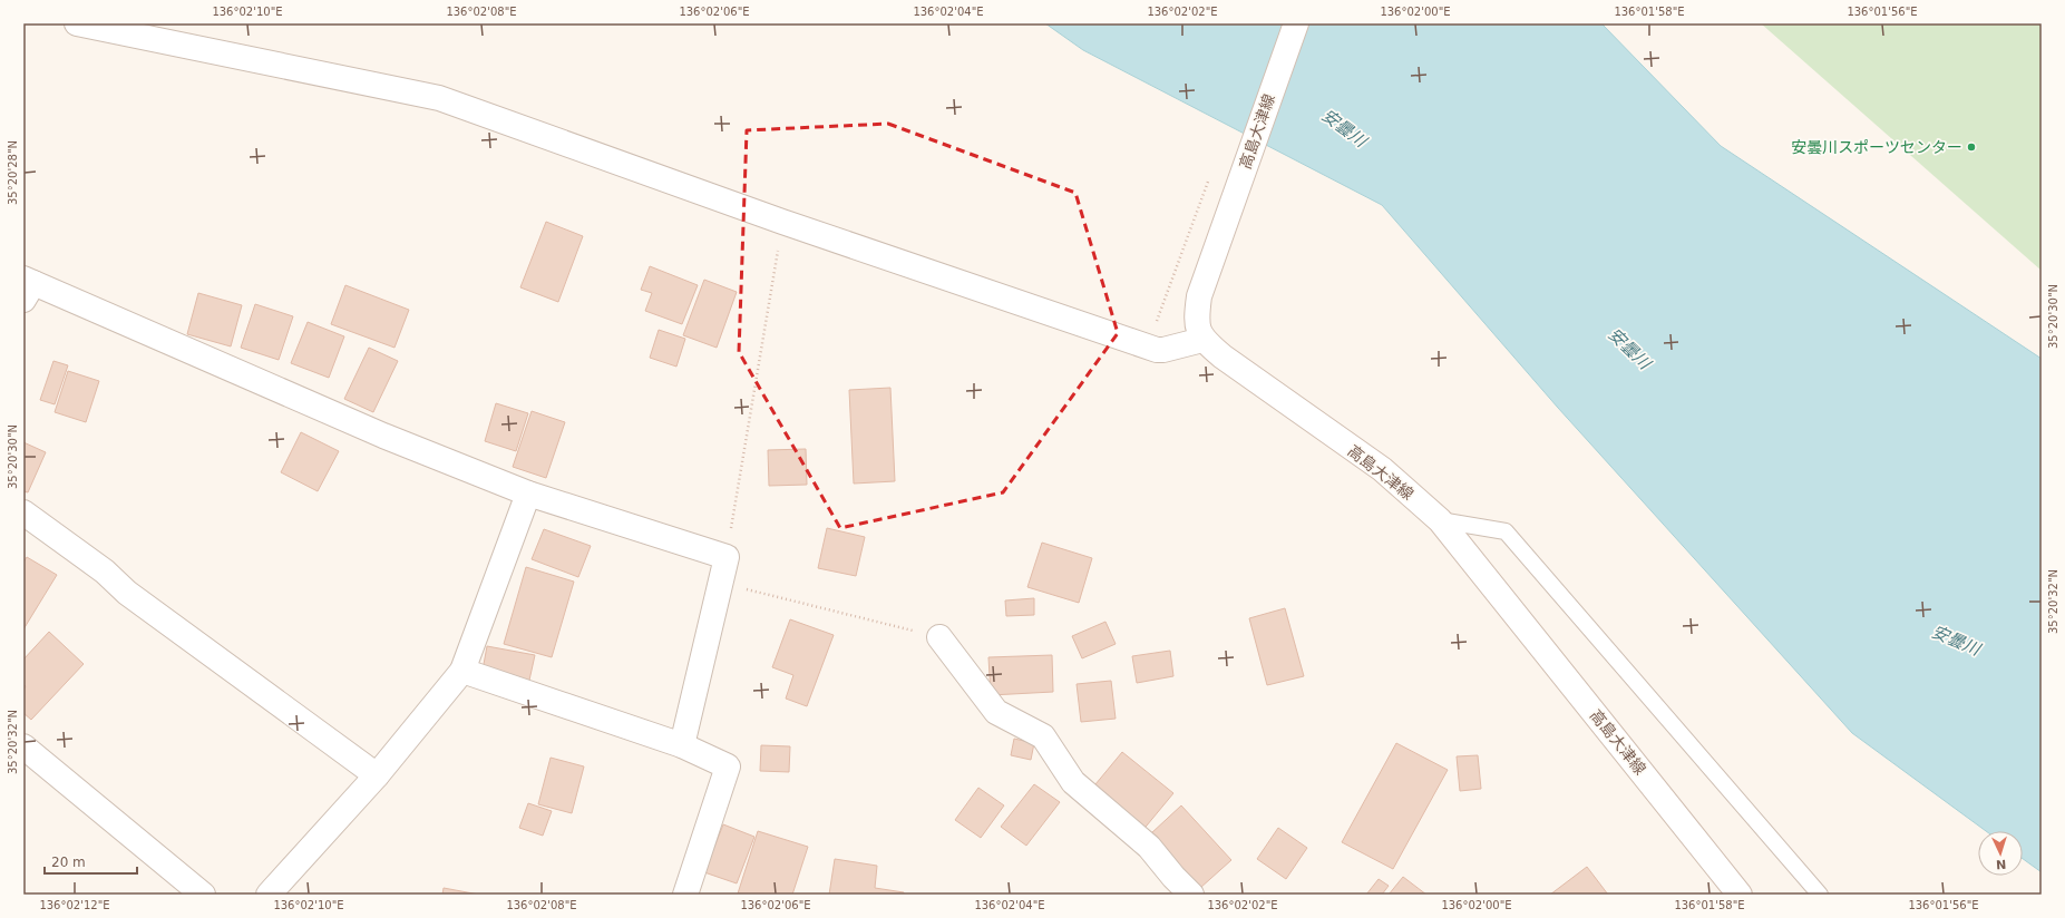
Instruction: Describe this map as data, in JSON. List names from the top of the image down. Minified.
{"streets":{"street":["高島大津線"]},"water":["安曇川"],"places":["安曇川スポーツセンター"],"scale_bar":"20 m","north":"bottom","coordinates":["136°02'10\"E","136°02'08\"E","136°02'06\"E","136°02'04\"E","136°02'02\"E","136°02'00\"E","136°01'58\"E","136°01'56\"E","35°20'28\"N","35°20'30\"N","35°20'32\"N","136°02'12\"E"]}
